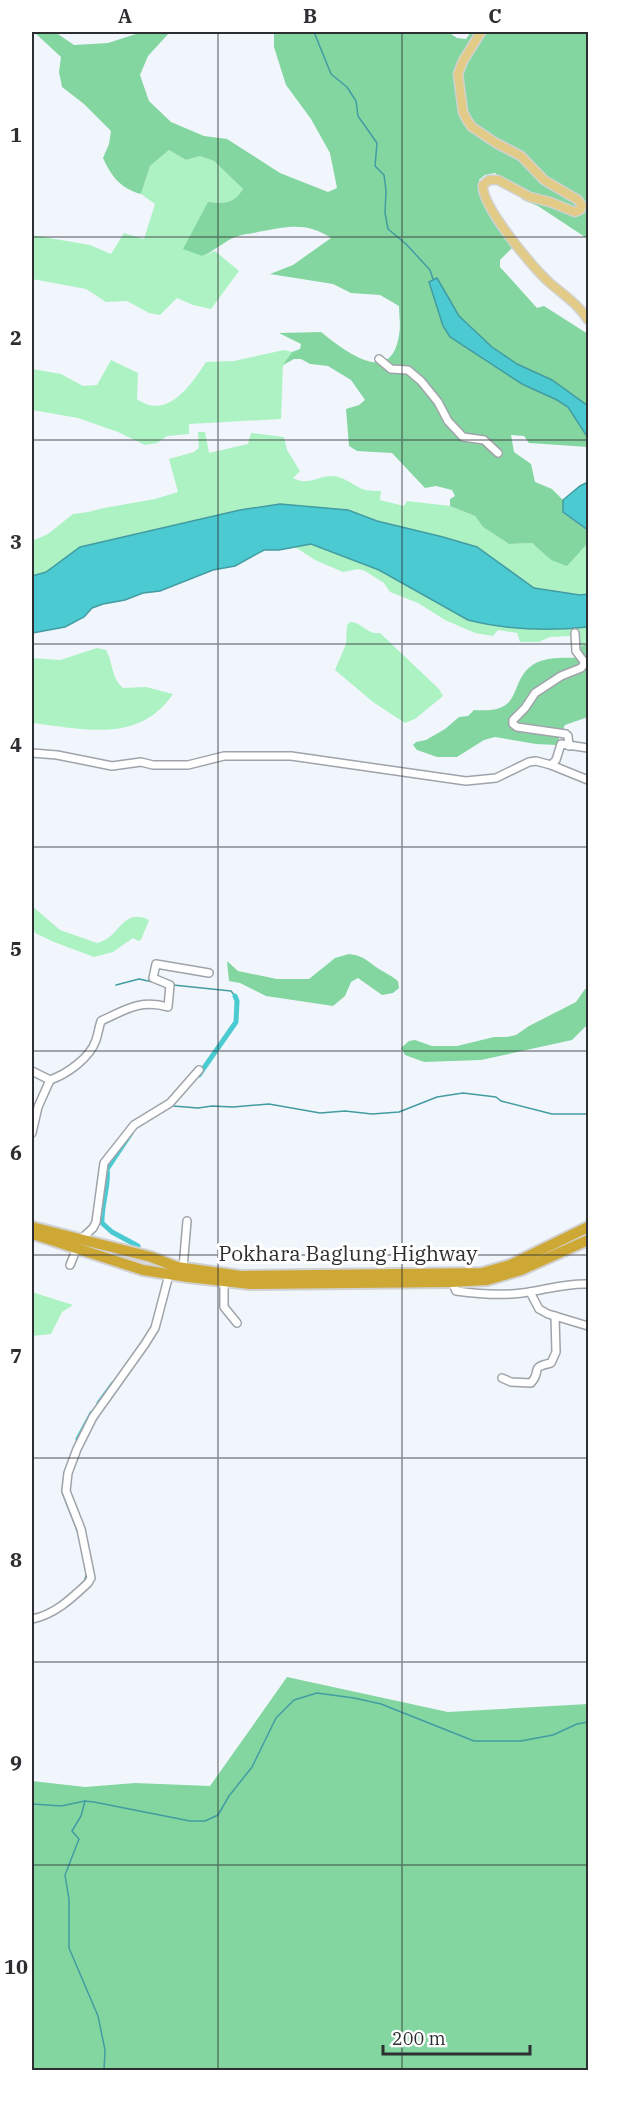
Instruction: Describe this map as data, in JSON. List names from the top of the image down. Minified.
{"streets":{"highway":["Pokhara Baglung Highway"]},"scale_bar":"200 m","grid":{"columns":["A","B","C"],"rows":["1","2","3","4","5","6","7","8","9","10"]}}
